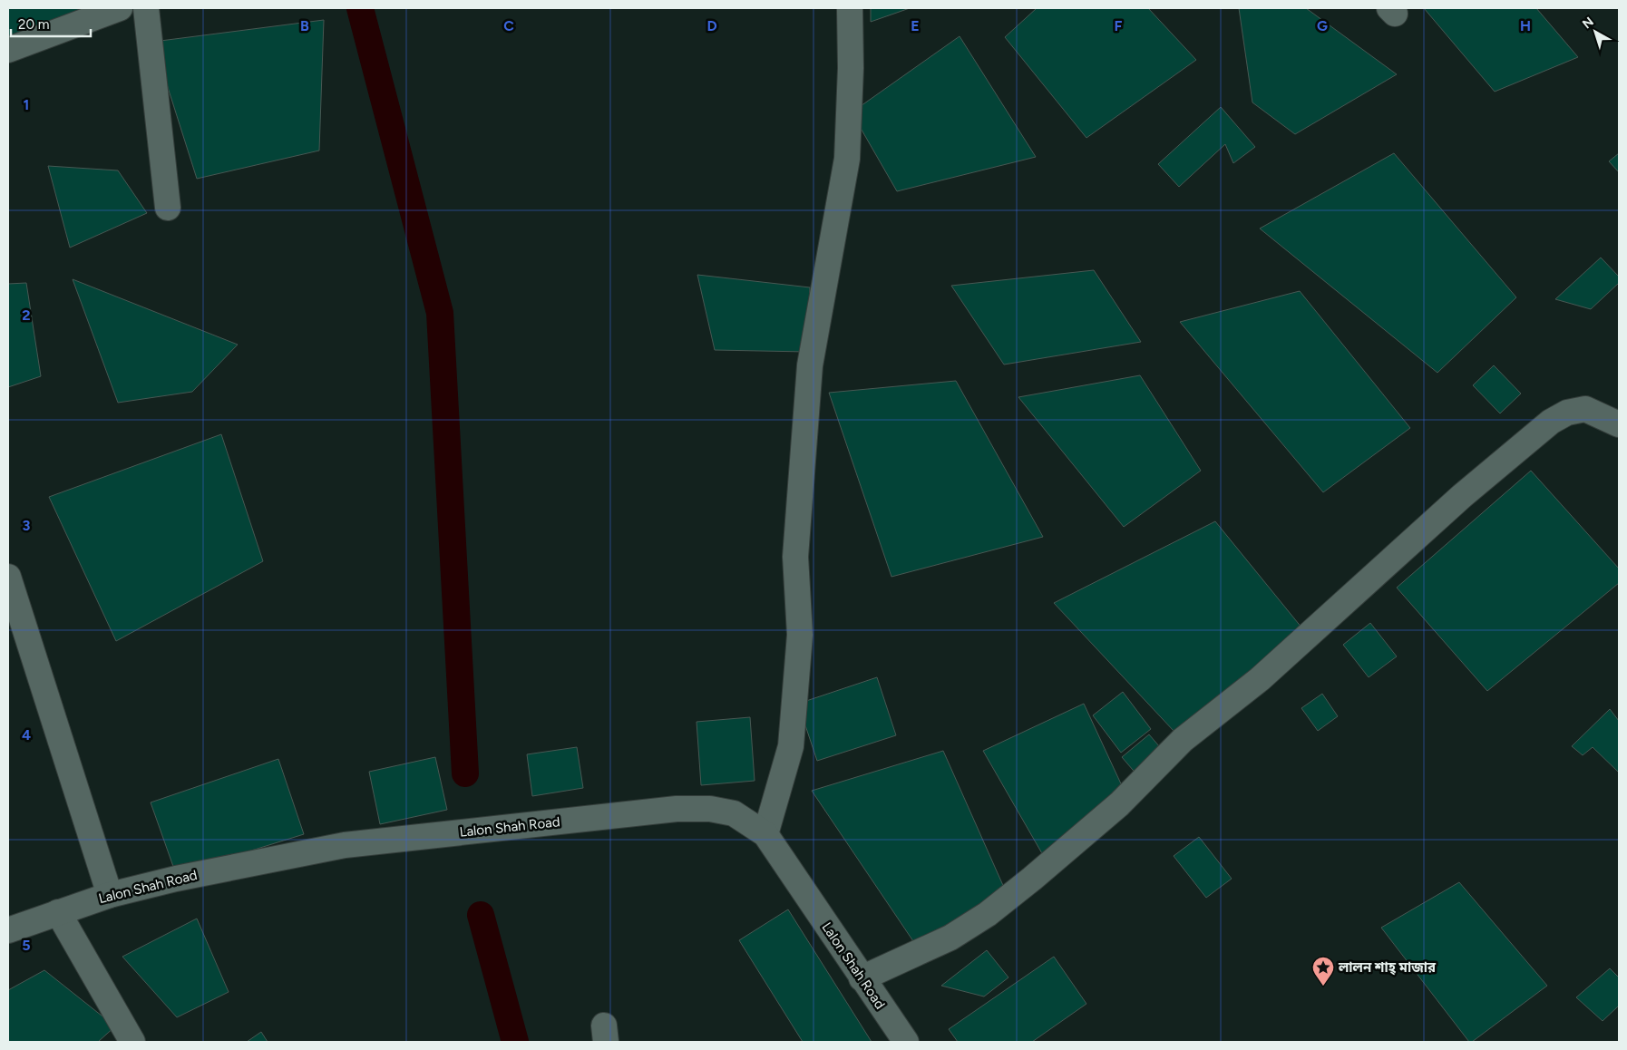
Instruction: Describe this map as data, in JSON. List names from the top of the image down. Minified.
{"streets":{"street":["Lalon Shah Road"]},"places":{"place":["লালন শাহ্‌ মাজার"]},"scale_bar":"20 m","north":"top left","grid":{"columns":["B","C","D","E","F","G","H"],"rows":["1","2","3","4","5"]}}
